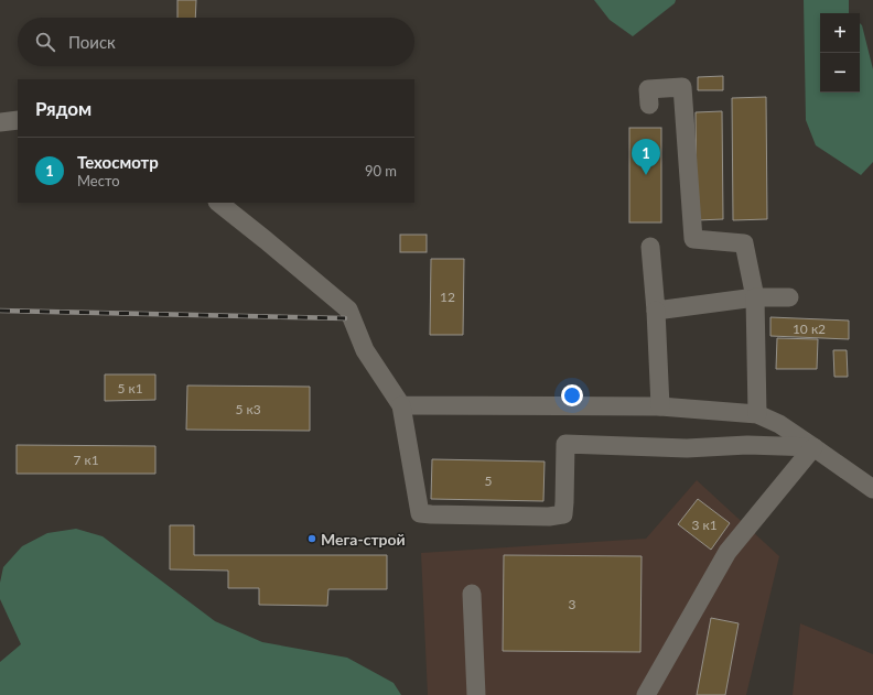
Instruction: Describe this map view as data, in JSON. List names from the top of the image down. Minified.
{"places":["Мега-строй"],"house_numbers":["12","10 к2","5 к1","5 к3","7 к1","5","3 к1","3"],"page":{"map_buttons":["+","−"],"search":"Поиск","heading":"Рядом","list":[{"mark":"1","name":"Техосмотр","note":"Место","value":"90 m"}],"pins":"1"}}
